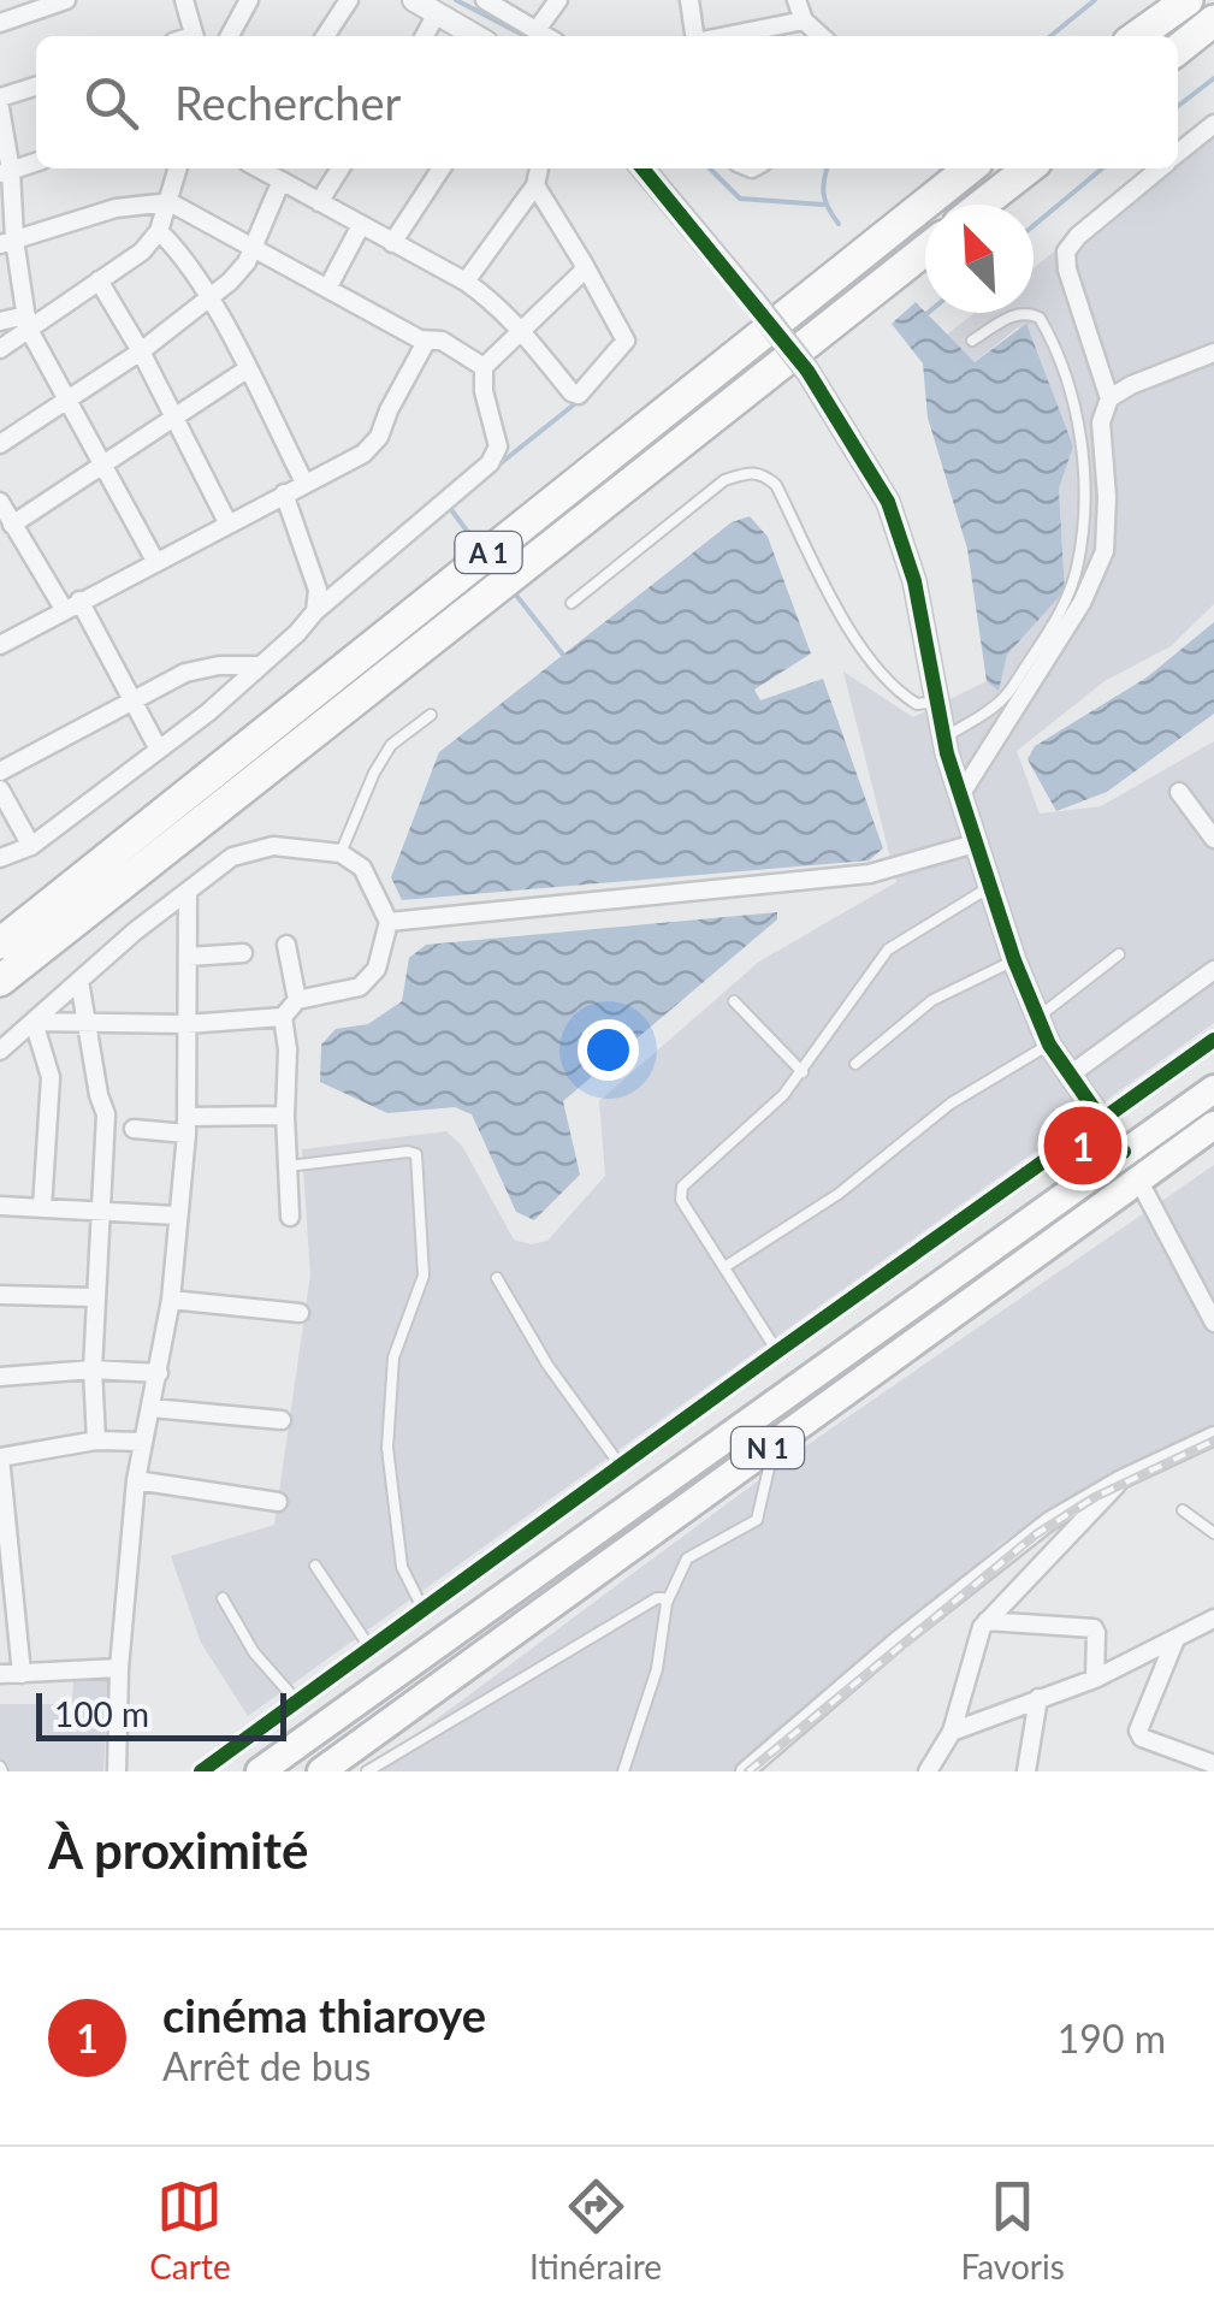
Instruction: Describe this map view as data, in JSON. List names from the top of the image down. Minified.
{"streets":{"highway":["A 1","N 1"]},"scale_bar":"100 m","north":"top left","page":{"search":"Rechercher","pins":"1","scale":"100 m","heading":"À proximité","list":[{"mark":"1","name":"cinéma thiaroye","note":"Arrêt de bus","value":"190 m"}],"nav":["Carte","Itinéraire","Favoris"]}}
